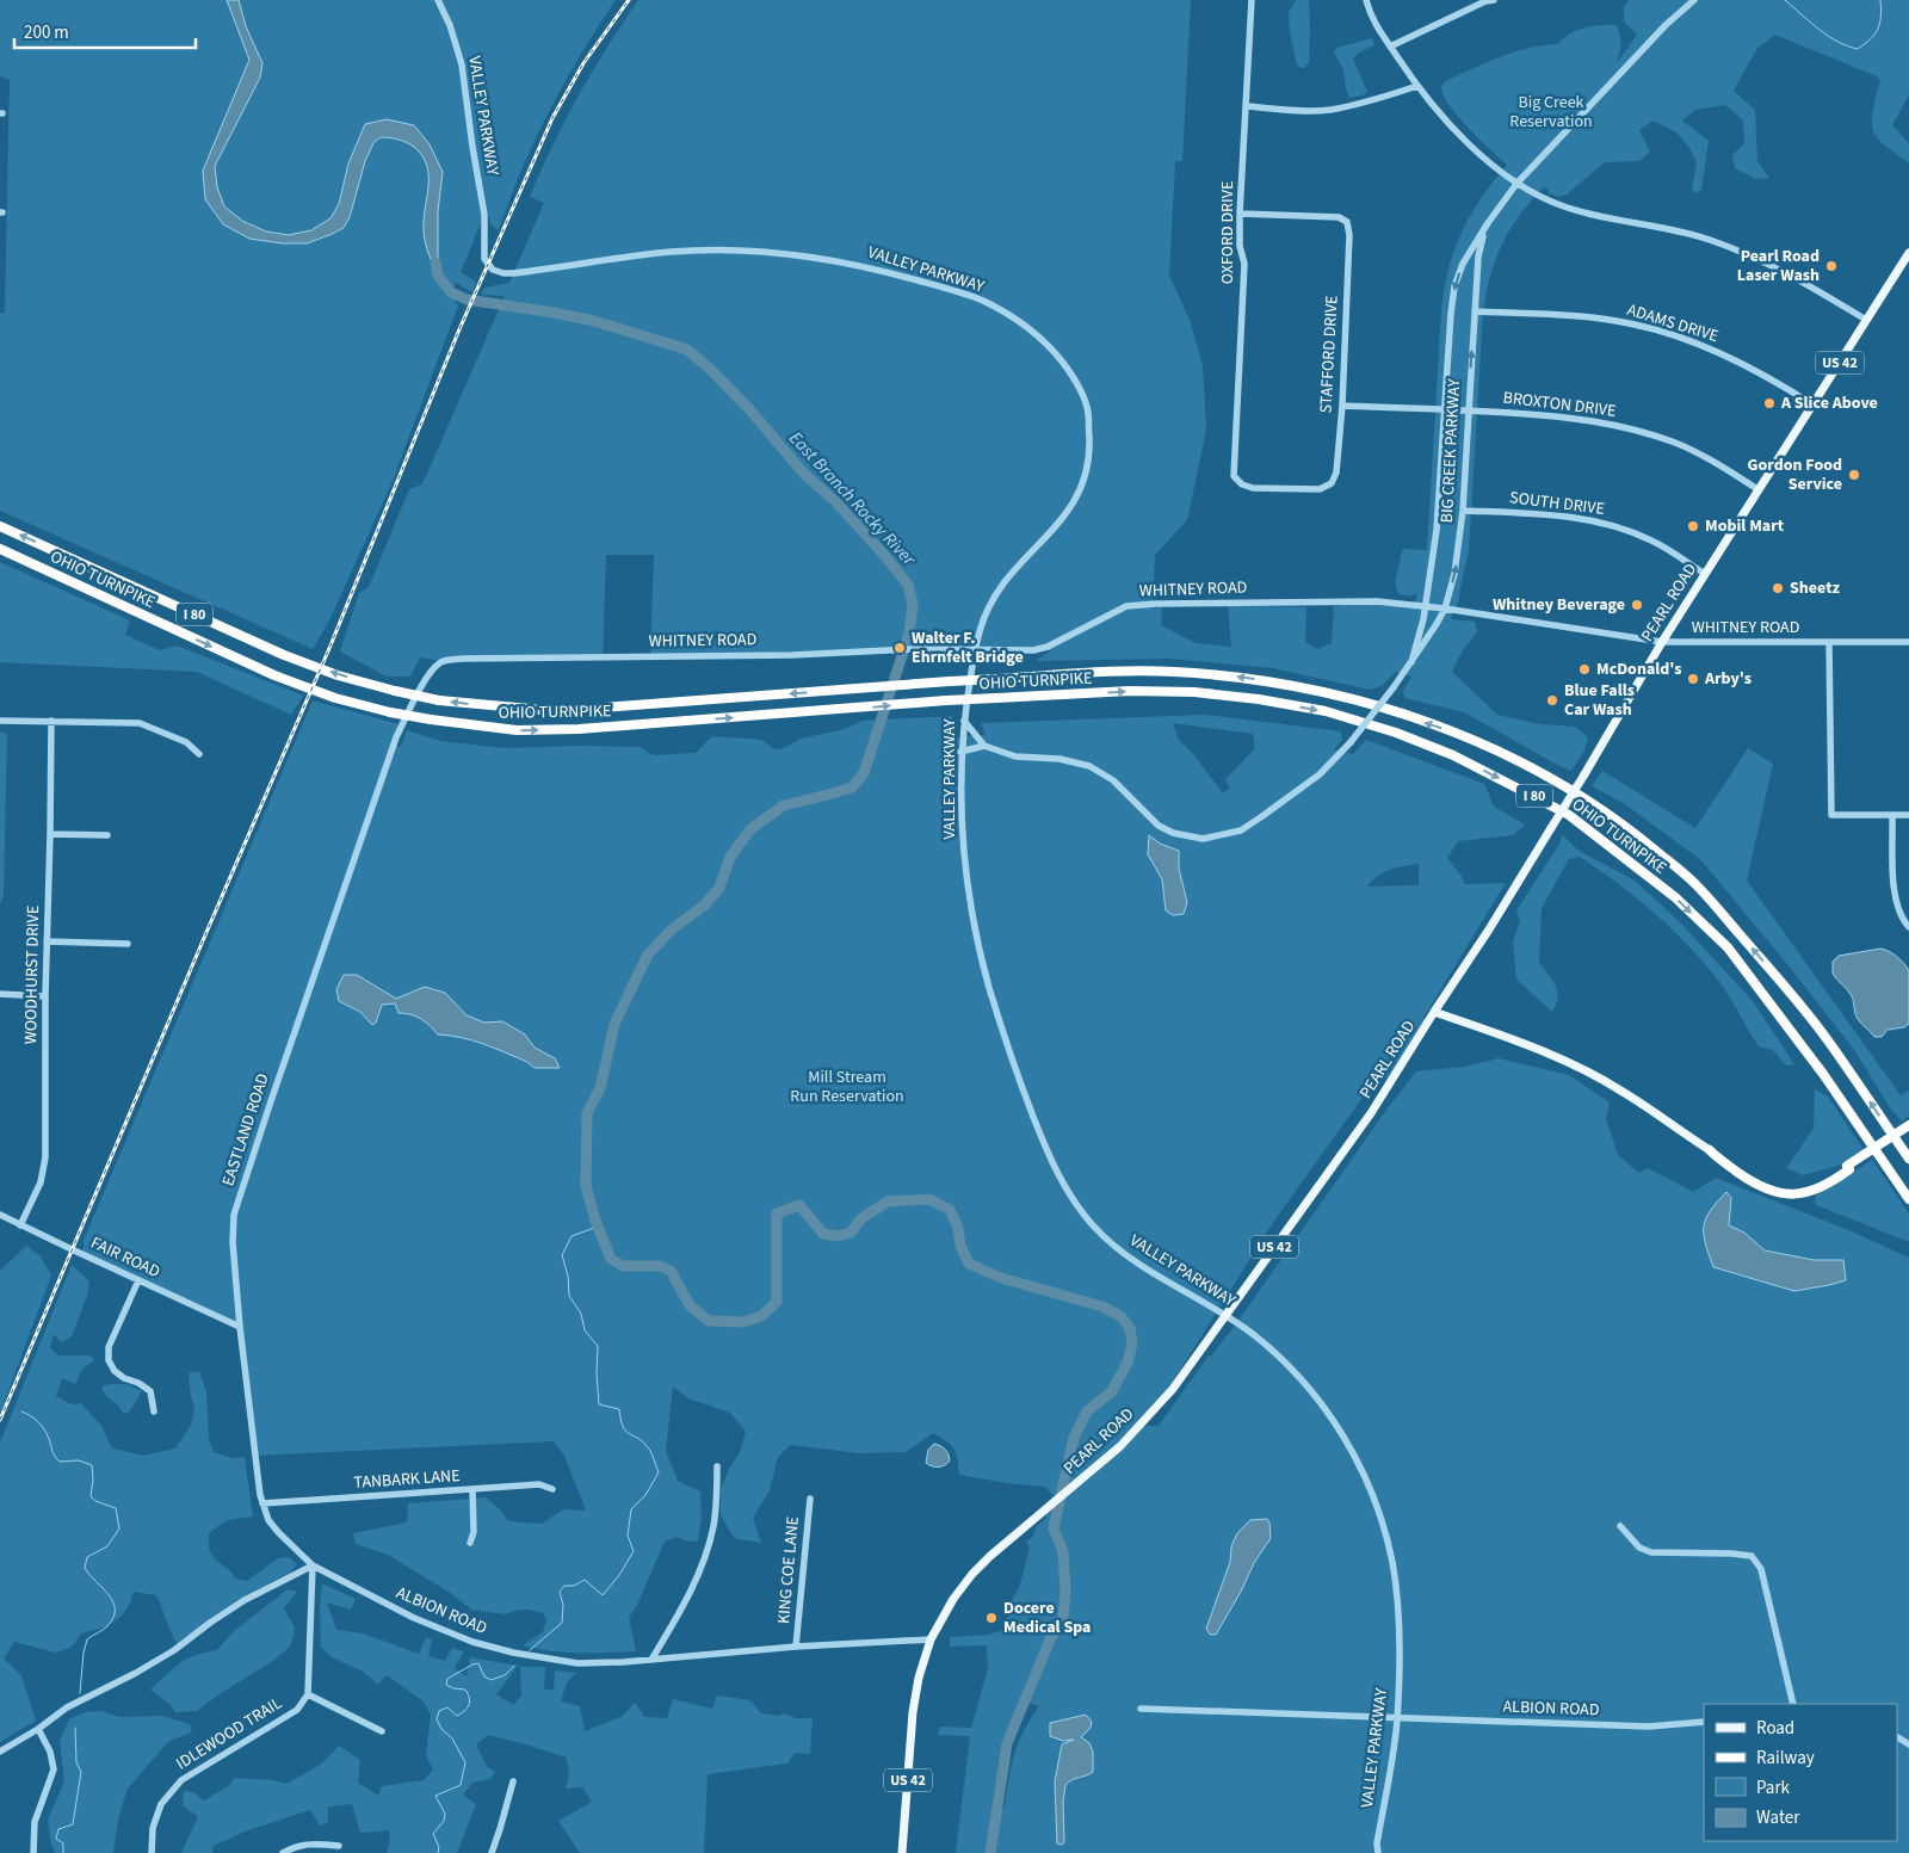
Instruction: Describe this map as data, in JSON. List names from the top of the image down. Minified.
{"streets":{"highway":["OHIO TURNPIKE","I 80"],"main road":["US 42","PEARL ROAD"],"street":["VALLEY PARKWAY","OXFORD DRIVE","ADAMS DRIVE","STAFFORD DRIVE","BROXTON DRIVE","BIG CREEK PARKWAY","SOUTH DRIVE","WHITNEY ROAD","WOODHURST DRIVE","EASTLAND ROAD","FAIR ROAD","TANBARK LANE","KING COE LANE","ALBION ROAD","IDLEWOOD TRAIL"]},"crossings":[["VALLEY PARKWAY","WHITNEY ROAD"],["VALLEY PARKWAY","PEARL ROAD"],["VALLEY PARKWAY","ALBION ROAD"],["OXFORD DRIVE","STAFFORD DRIVE"],["ADAMS DRIVE","BIG CREEK PARKWAY"],["ADAMS DRIVE","PEARL ROAD"],["STAFFORD DRIVE","BROXTON DRIVE"],["BROXTON DRIVE","BIG CREEK PARKWAY"],["BROXTON DRIVE","PEARL ROAD"],["BIG CREEK PARKWAY","SOUTH DRIVE"],["BIG CREEK PARKWAY","WHITNEY ROAD"],["SOUTH DRIVE","PEARL ROAD"],["WHITNEY ROAD","PEARL ROAD"],["WHITNEY ROAD","EASTLAND ROAD"],["PEARL ROAD","ALBION ROAD"],["WOODHURST DRIVE","FAIR ROAD"],["EASTLAND ROAD","FAIR ROAD"],["EASTLAND ROAD","TANBARK LANE"],["EASTLAND ROAD","ALBION ROAD"],["KING COE LANE","ALBION ROAD"]],"water":["East Branch Rocky River"],"parks":["Big Creek Reservation","Mill Stream Run Reservation"],"places":["Pearl Road Laser Wash","A Slice Above","Gordon Food Service","Mobil Mart","Sheetz","Whitney Beverage","Walter F. Ehrnfelt Bridge","McDonald's","Arby's","Blue Falls Car Wash","Docere Medical Spa"],"legend":["Road","Railway","Park","Water"],"scale_bar":"200 m"}
